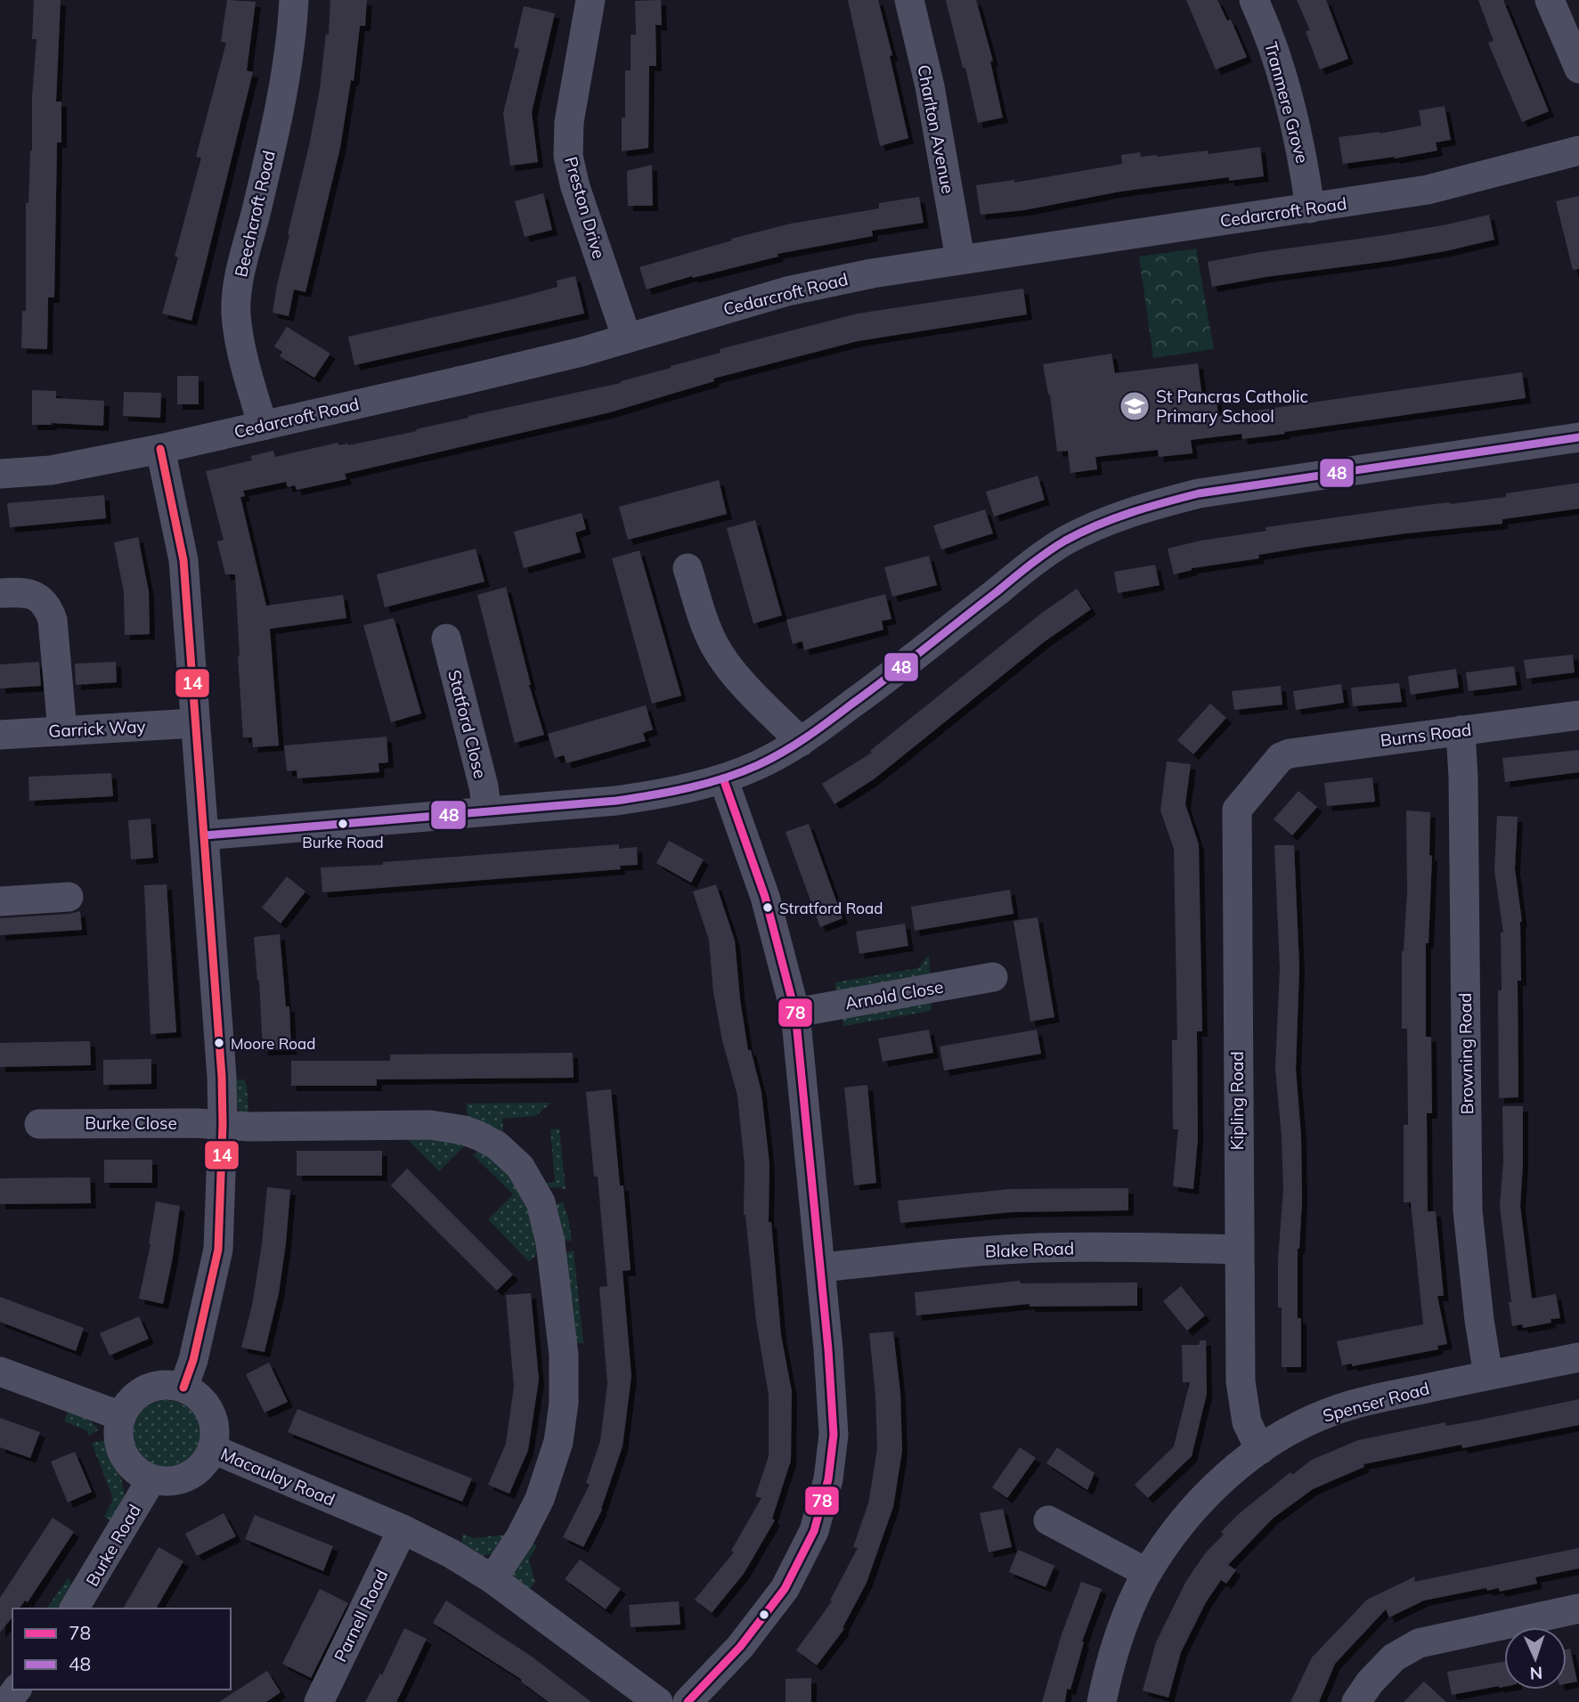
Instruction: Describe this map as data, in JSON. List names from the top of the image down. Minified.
{"streets":{"street":["Tranmere Grove","Charlton Avenue","Preston Drive","Cedarcroft Road","Beechcroft Road","Statford Close","Garrick Way","Burns Road","Arnold Close","Browning Road","Kipling Road","Burke Close","Blake Road","Spenser Road","Macaulay Road","Burke Road","Parnell Road"]},"crossings":[["Tranmere Grove","Cedarcroft Road"],["Charlton Avenue","Cedarcroft Road"],["Preston Drive","Cedarcroft Road"],["Cedarcroft Road","Beechcroft Road"],["Burns Road","Browning Road"],["Burns Road","Kipling Road"],["Browning Road","Spenser Road"],["Kipling Road","Blake Road"],["Kipling Road","Spenser Road"],["Macaulay Road","Burke Road"],["Macaulay Road","Parnell Road"]],"places":{"school or university":["St Pancras Catholic Primary School"],"other":["Burke Road","Stratford Road","Moore Road"]},"lines":["transit line 48","transit line 14","transit line 78"],"legend":["78","48"],"north":"bottom"}
